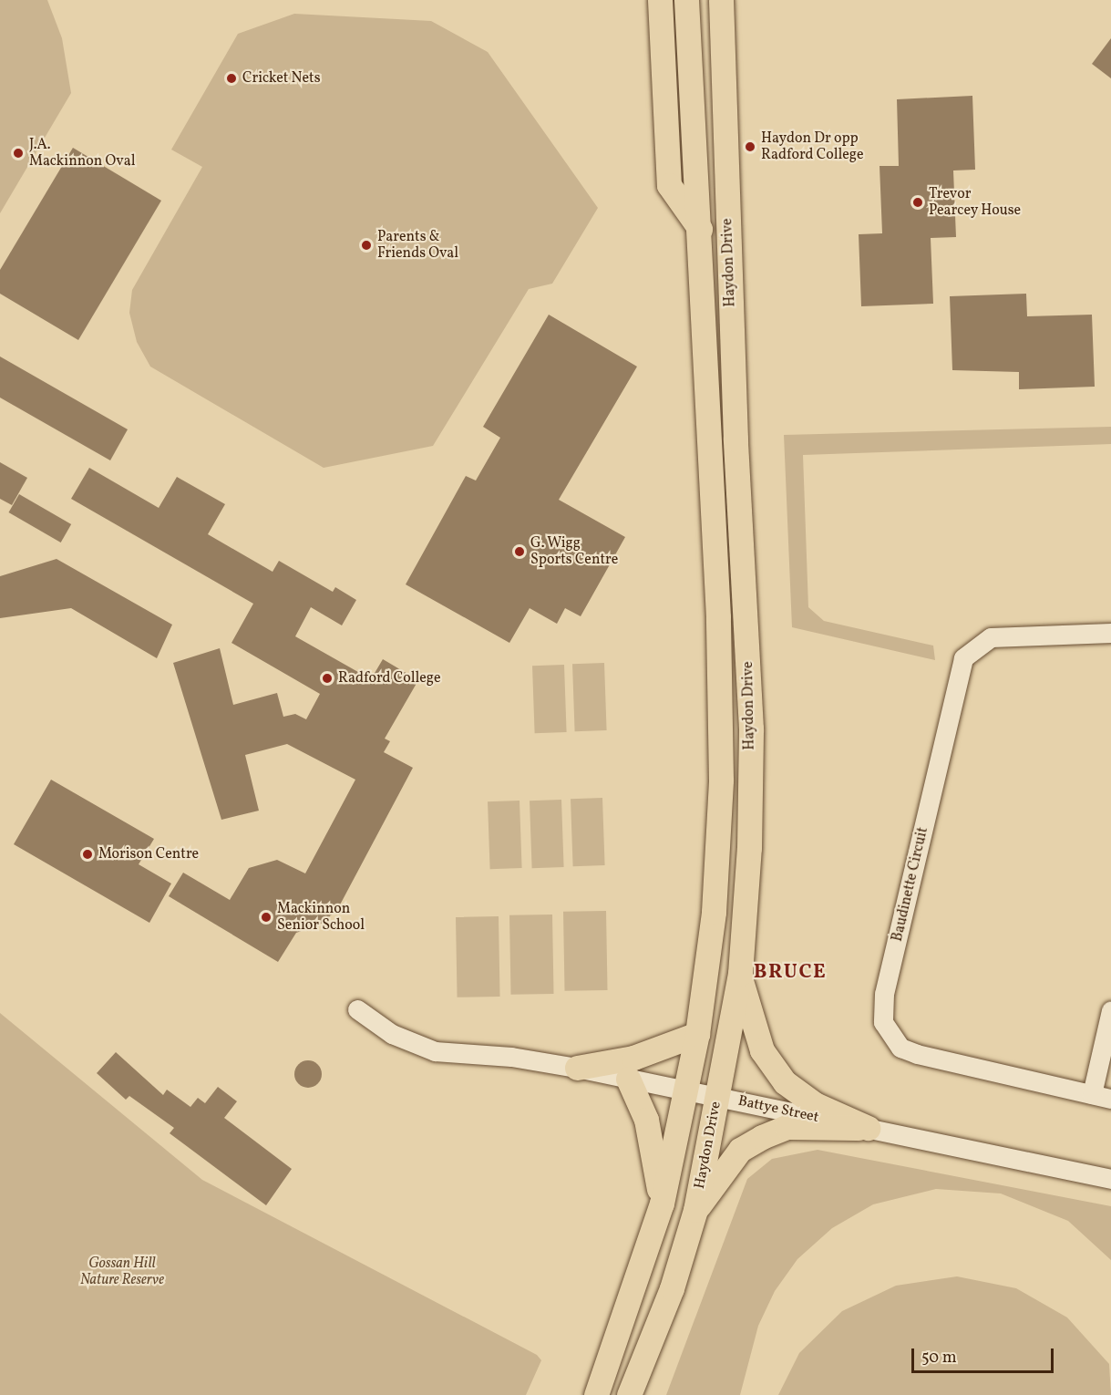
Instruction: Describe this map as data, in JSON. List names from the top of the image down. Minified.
{"streets":{"main road":["Haydon Drive"],"street":["Baudinette Circuit","Battye Street"]},"crossings":[["Haydon Drive","Battye Street"]],"districts":["BRUCE"],"parks":["Gossan Hill Nature Reserve"],"places":["Cricket Nets","Haydon Dr opp Radford College","J.A. Mackinnon Oval","Trevor Pearcey House","Parents & Friends Oval","G. Wigg Sports Centre","Radford College","Morison Centre","Mackinnon Senior School"],"scale_bar":"50 m"}
